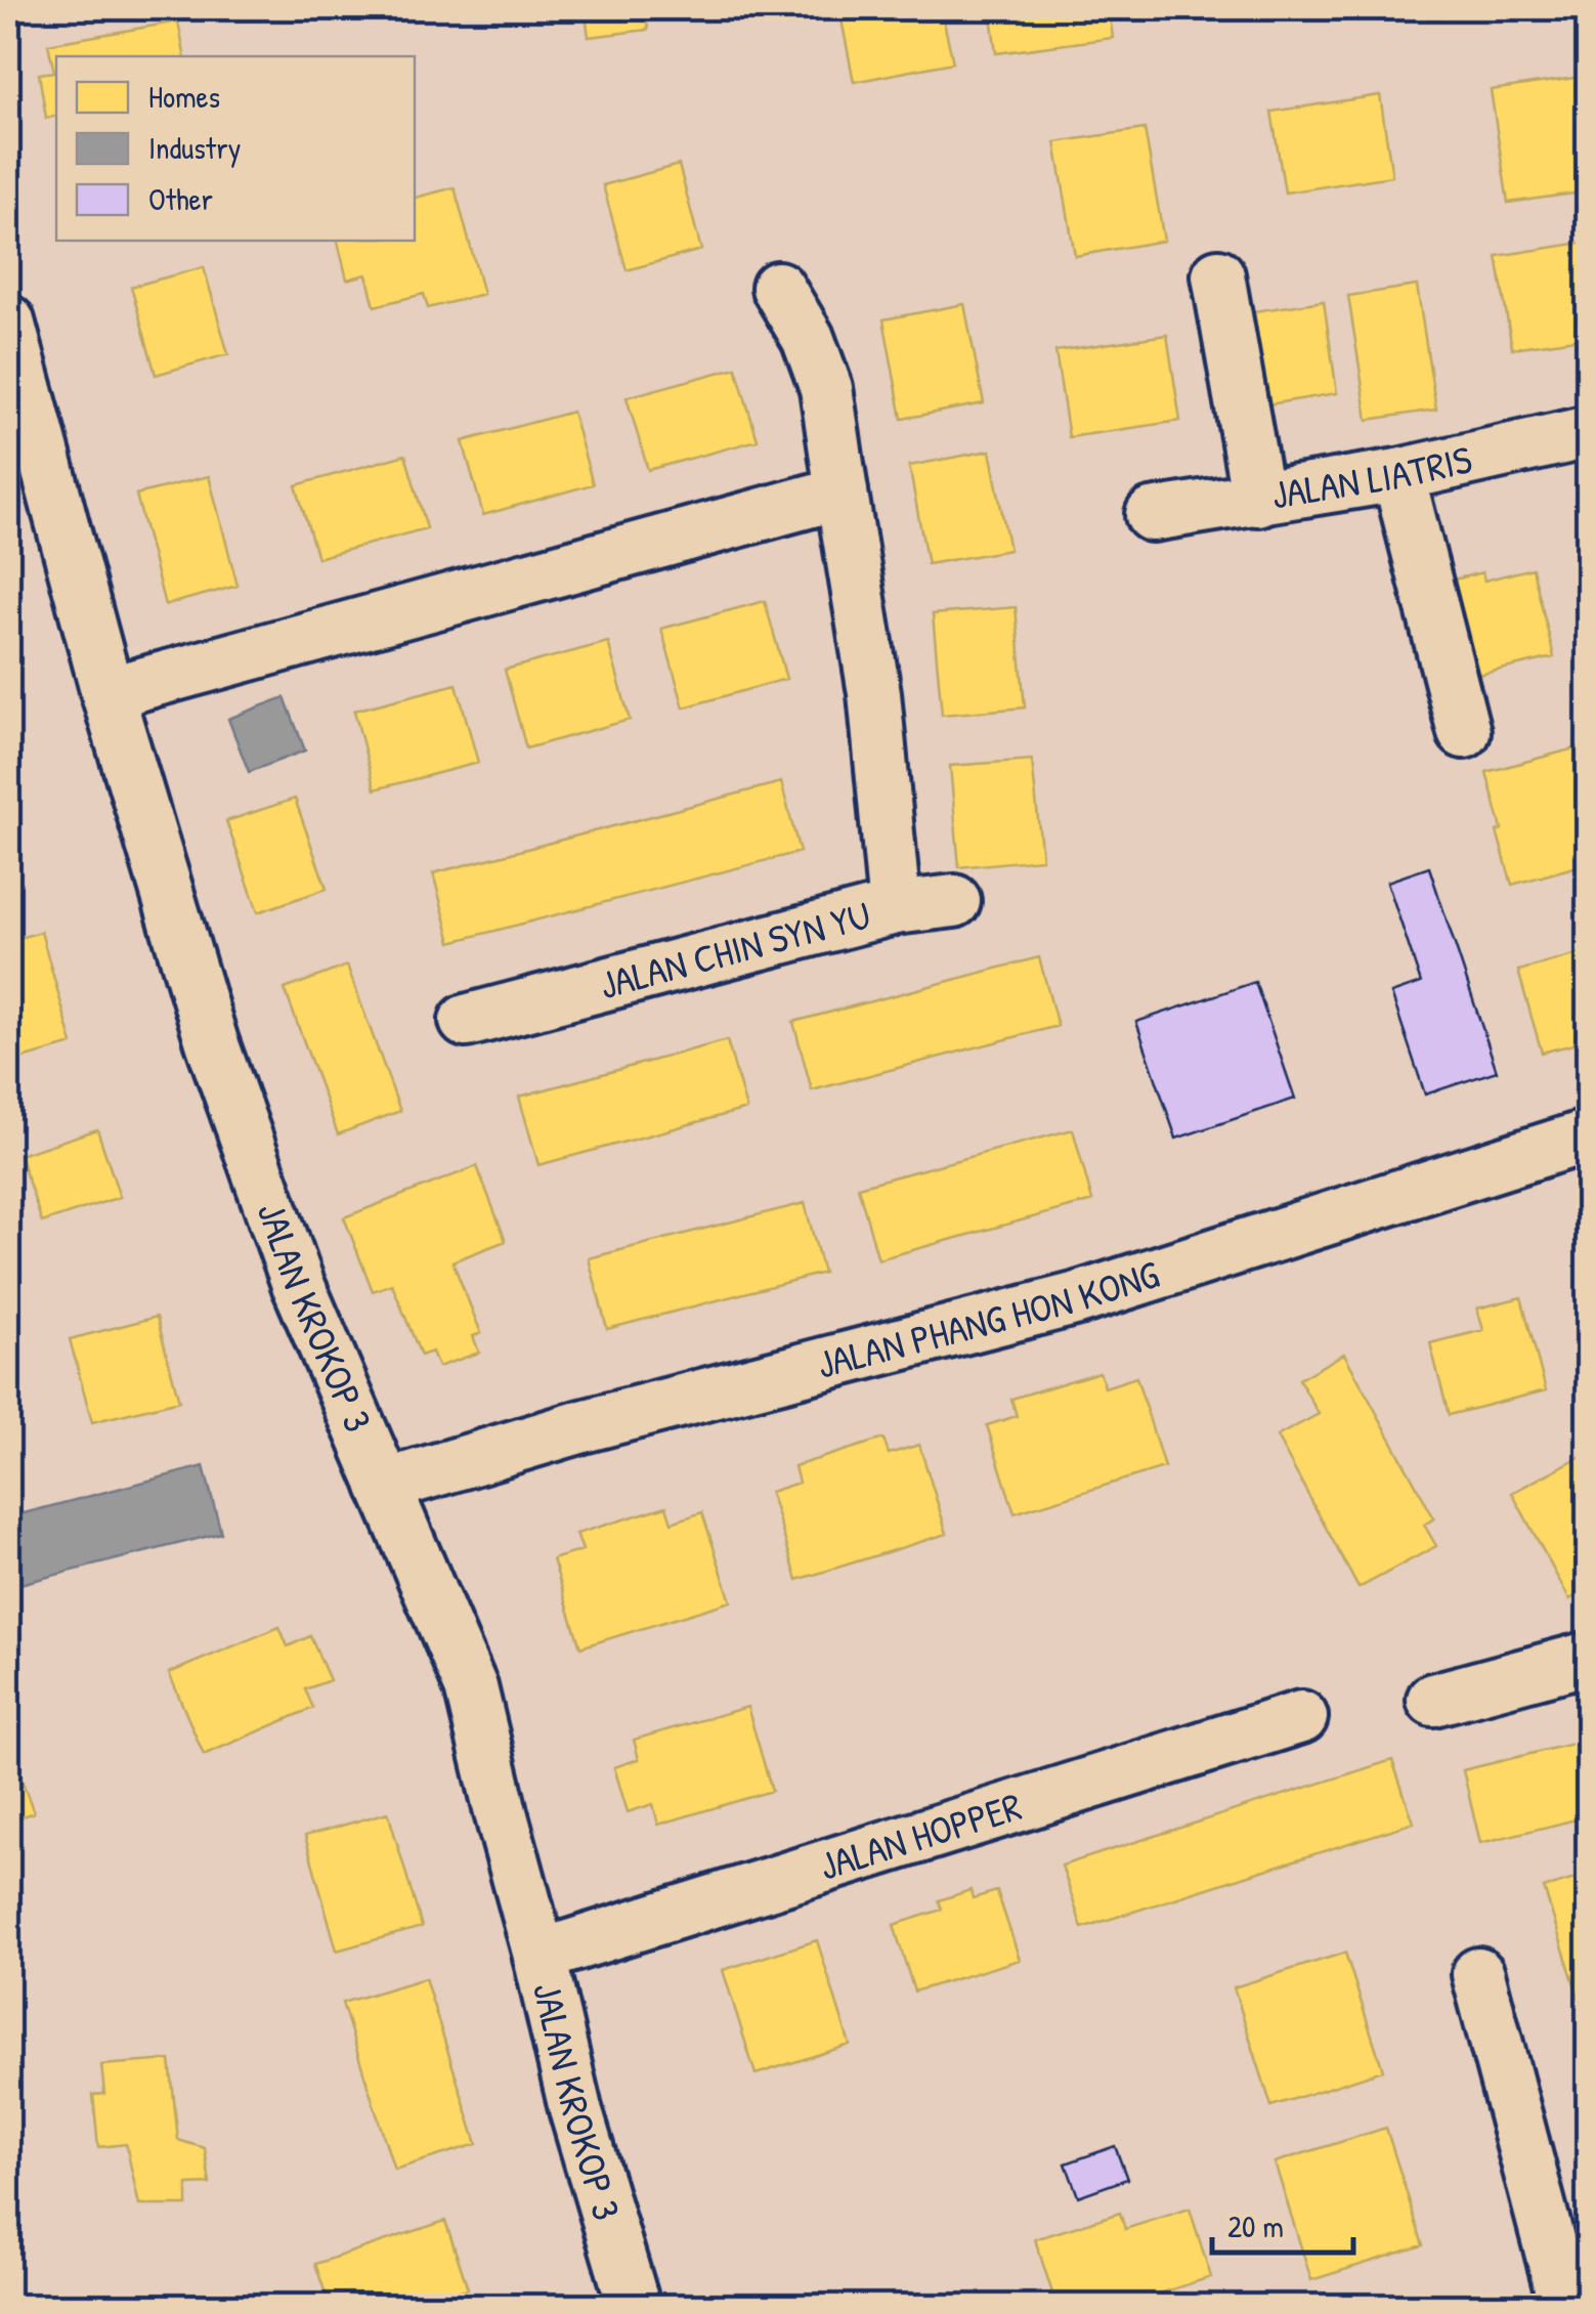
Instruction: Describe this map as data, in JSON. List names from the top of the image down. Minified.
{"streets":{"street":["JALAN LIATRIS","JALAN CHIN SYN YU","JALAN KROKOP 3","JALAN PHANG HON KONG","JALAN HOPPER"]},"crossings":[["JALAN KROKOP 3","JALAN PHANG HON KONG"],["JALAN KROKOP 3","JALAN HOPPER"]],"legend":["Homes","Industry","Other"],"scale_bar":"20 m"}
